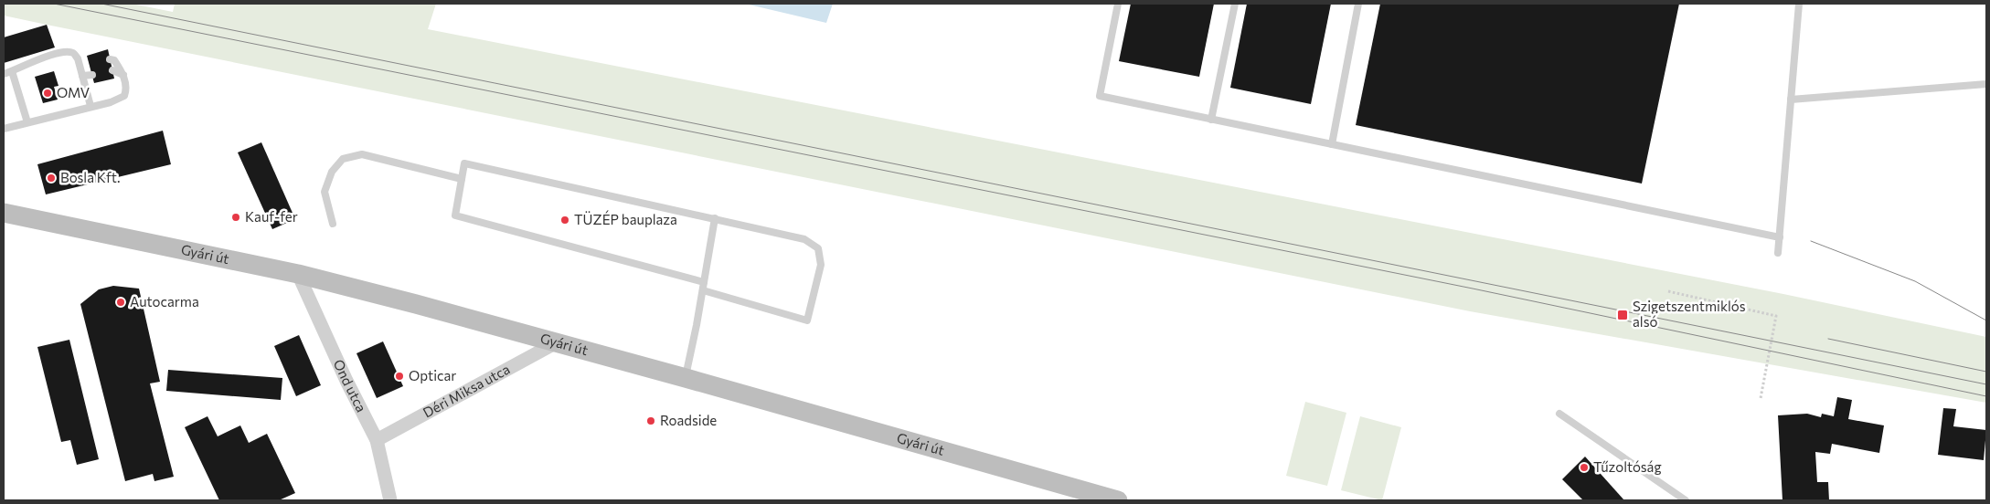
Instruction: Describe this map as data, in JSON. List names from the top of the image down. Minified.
{"streets":{"street":["Gyári út","Ond utca","Déri Miksa utca"]},"crossings":[["Gyári út","Ond utca"],["Gyári út","Déri Miksa utca"],["Ond utca","Déri Miksa utca"]],"places":{"other":["OMV","Bosla Kft.","Kauf-fer","TÜZÉP bauplaza","Autocarma","Opticar","Roadside","Tűzoltóság"],"transit":["Szigetszentmiklós alsó"]}}
